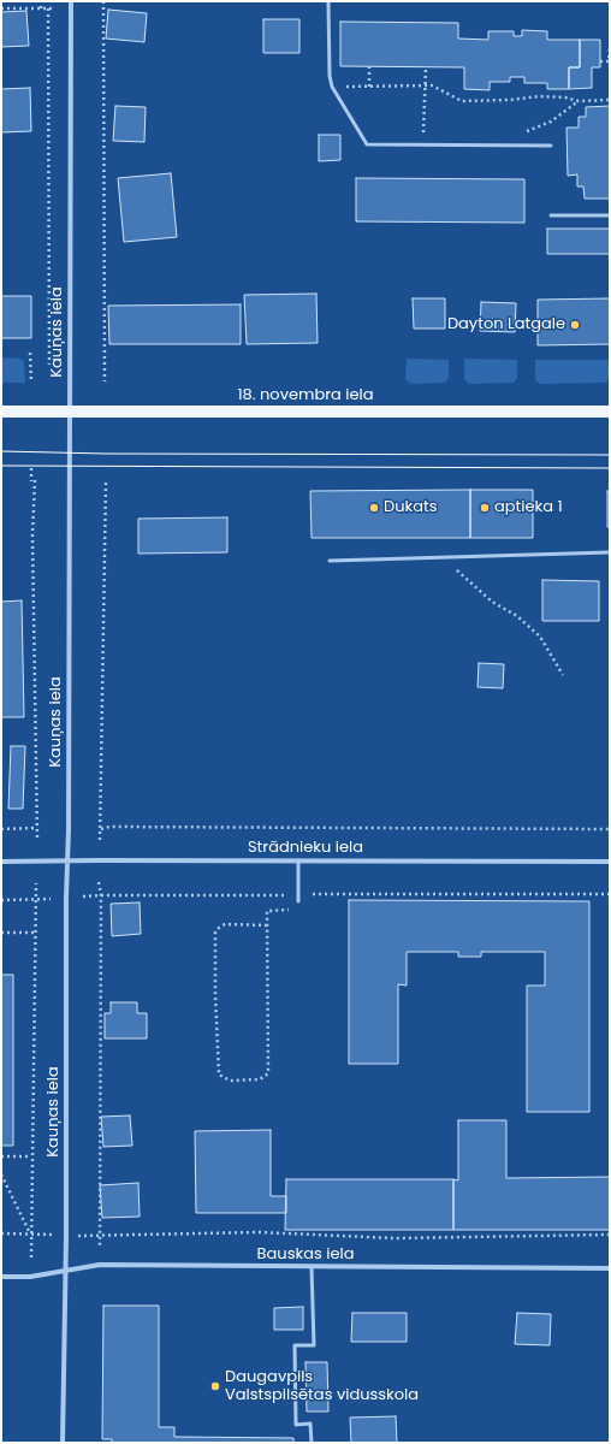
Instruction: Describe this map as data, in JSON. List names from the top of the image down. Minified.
{"streets":{"main road":["18. novembra iela"],"street":["Kauņas iela","Strādnieku iela","Bauskas iela"]},"crossings":[["Kauņas iela","18. novembra iela"],["Kauņas iela","Strādnieku iela"],["Kauņas iela","Bauskas iela"]],"places":["Dayton Latgale","Dukats","aptieka 1","Daugavpils Valstspilsētas vidusskola"]}
